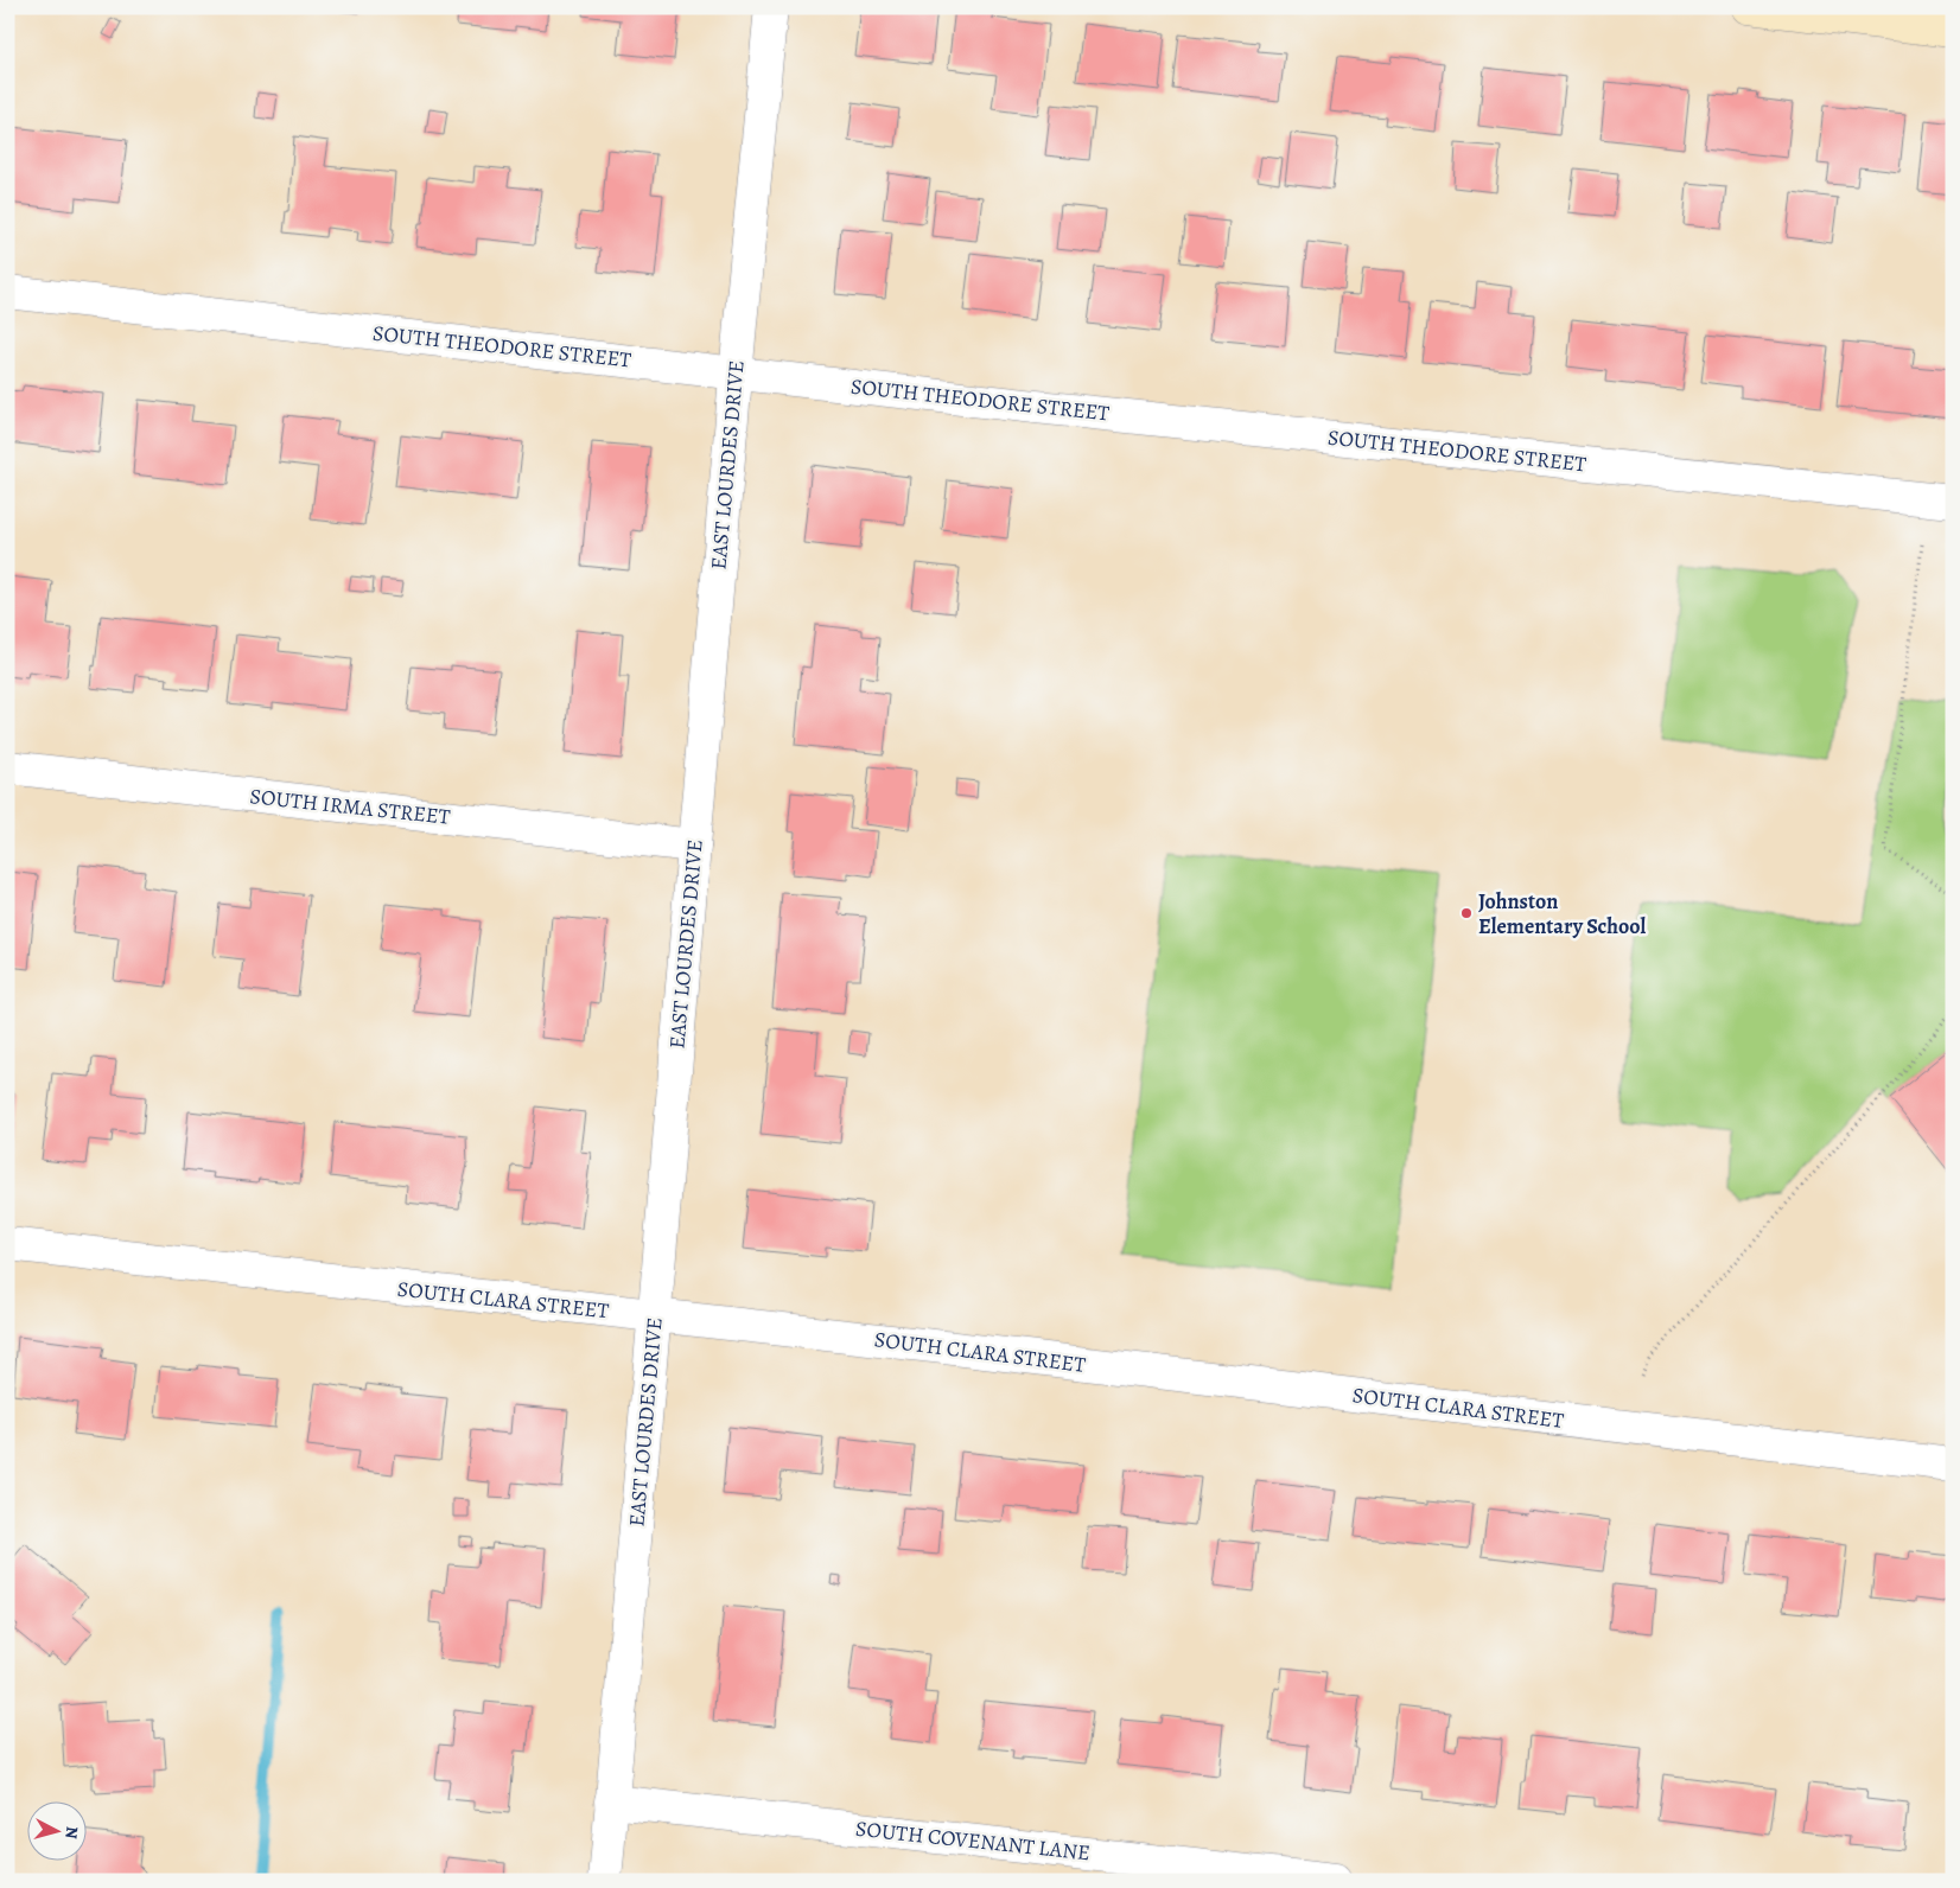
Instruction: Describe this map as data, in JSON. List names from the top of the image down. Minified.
{"streets":{"street":["SOUTH THEODORE STREET","EAST LOURDES DRIVE","SOUTH IRMA STREET","SOUTH CLARA STREET","SOUTH COVENANT LANE"]},"crossings":[["SOUTH THEODORE STREET","EAST LOURDES DRIVE"],["EAST LOURDES DRIVE","SOUTH IRMA STREET"],["EAST LOURDES DRIVE","SOUTH CLARA STREET"],["EAST LOURDES DRIVE","SOUTH COVENANT LANE"]],"places":["Johnston Elementary School"],"north":"right"}
